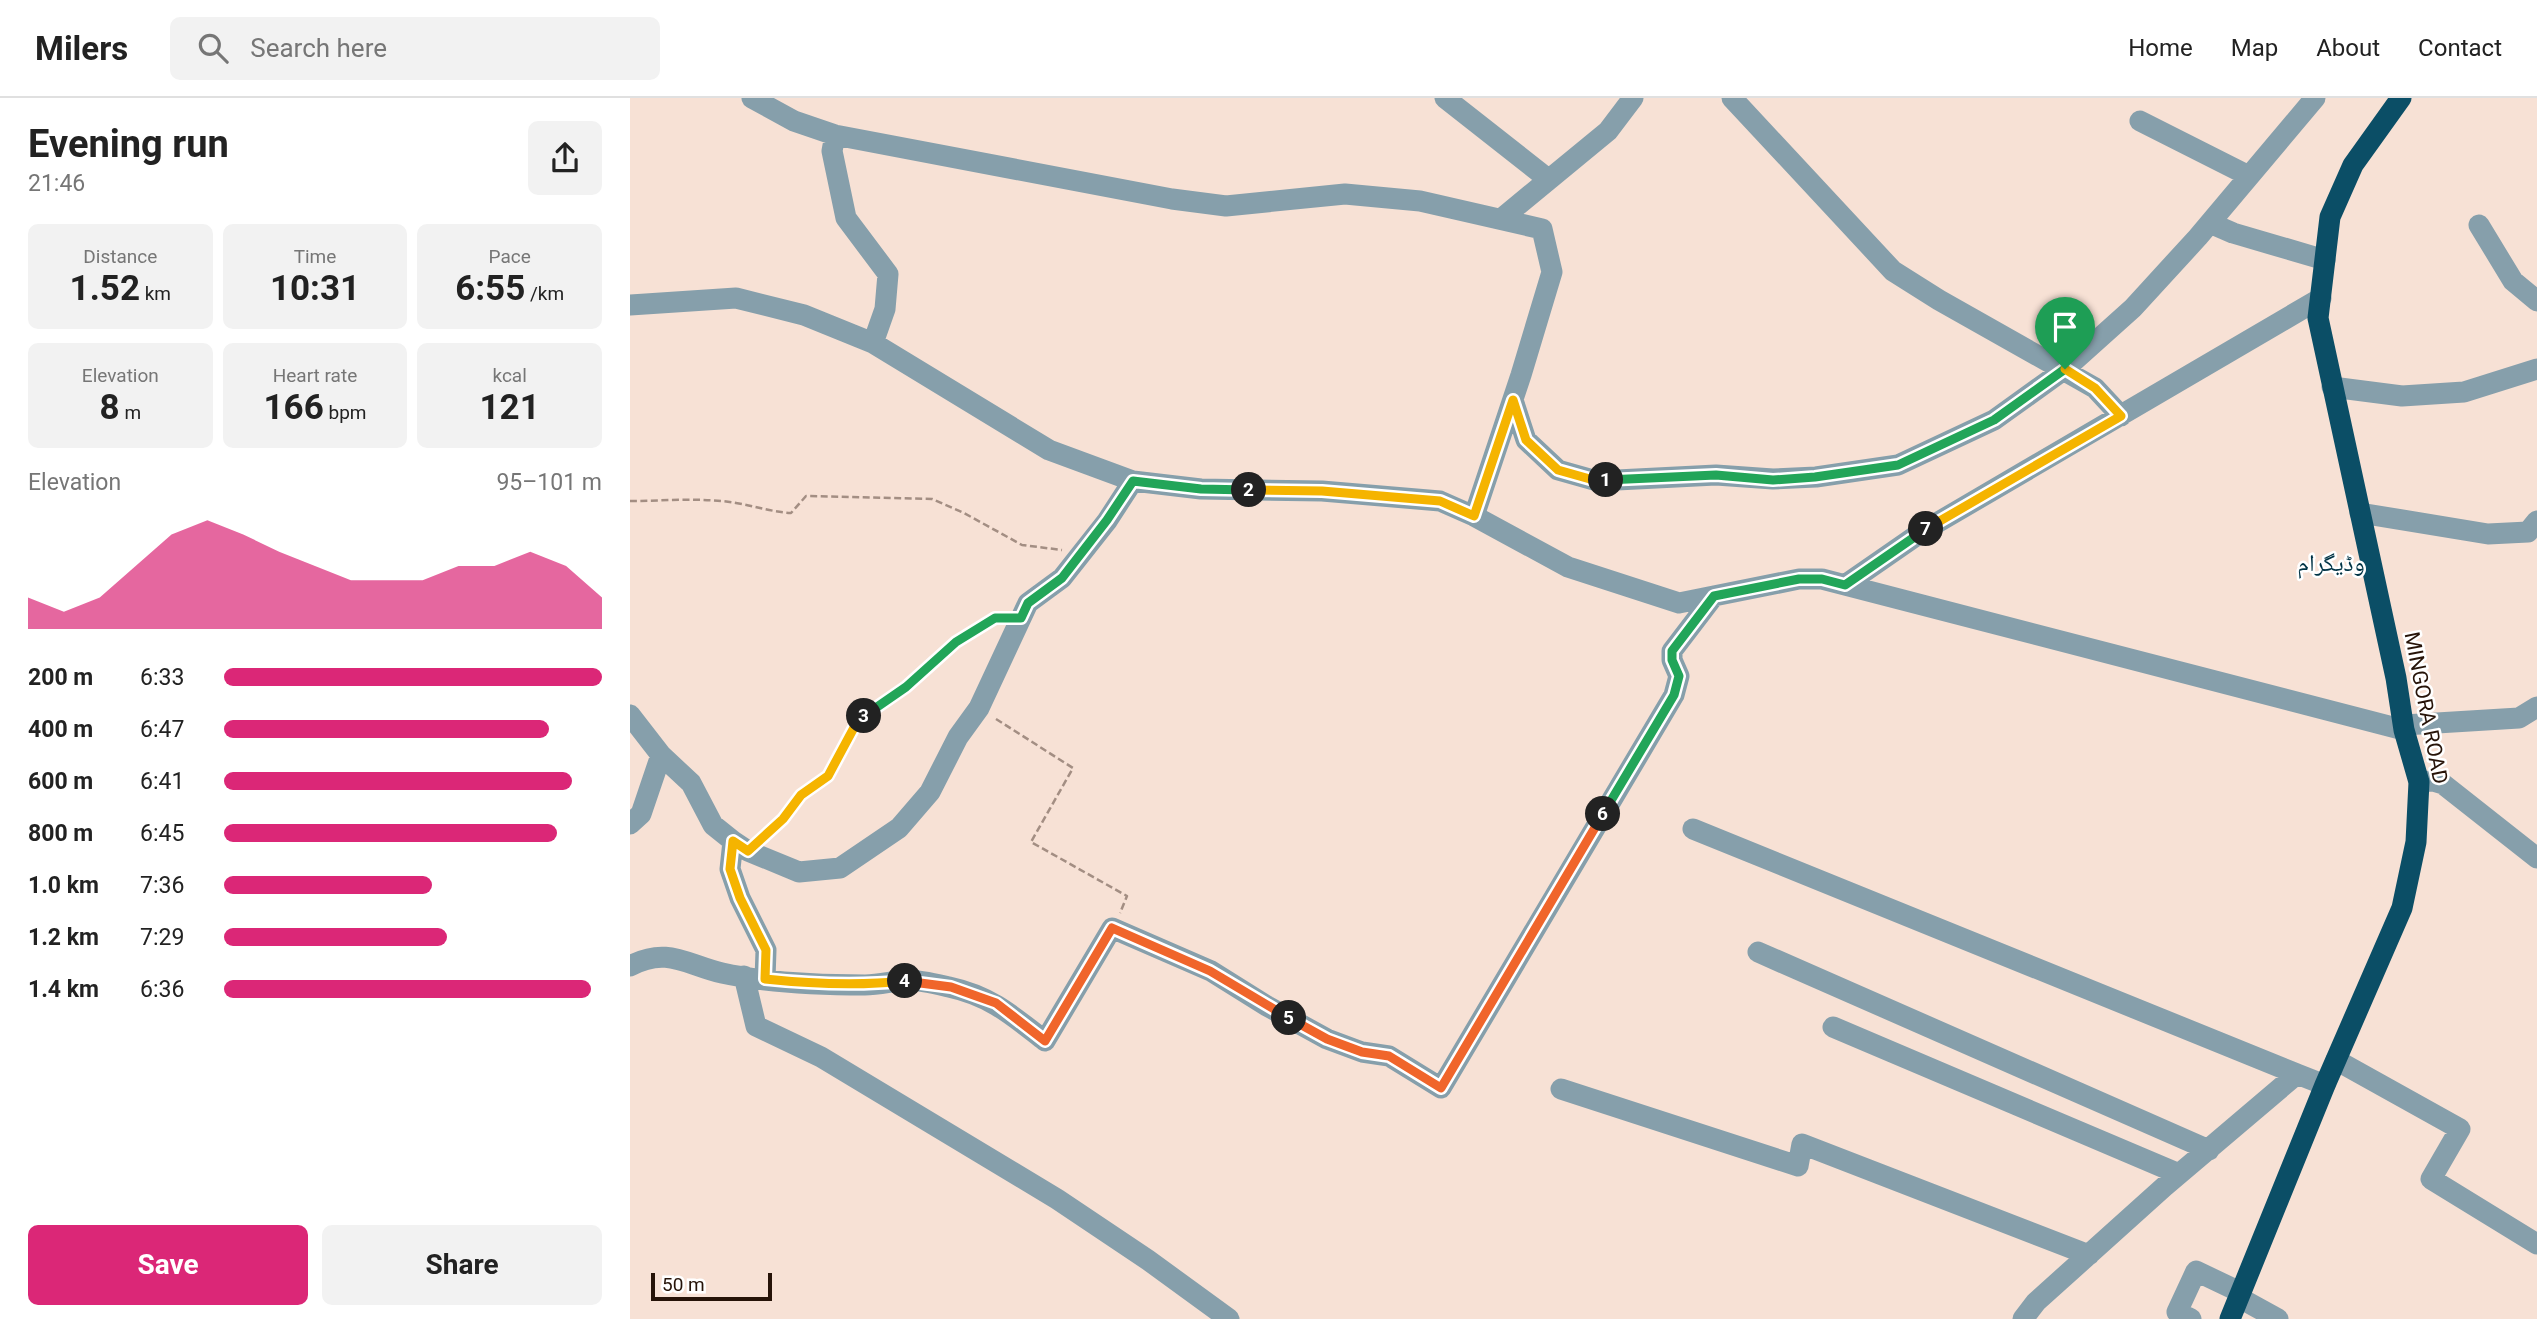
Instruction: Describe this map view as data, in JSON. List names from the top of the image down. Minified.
{"streets":{"highway":["MINGORA ROAD"]},"districts":["وڈیگرام"],"scale_bar":"50 m","page":{"header":"Milers","search":"Search here","nav":["Home","Map","About","Contact"],"heading":["Evening run","21:46"],"stats":[["Distance","1.52 km"],["Time","10:31"],["Pace","6:55 /km"],["Elevation","8 m"],["Heart rate","166 bpm"],["kcal","121"]],"chart":["Elevation","95–101 m"],"pins":["1","2","7","3","6","4","5"],"list":[{"name":"200 m","note":"6:33"},{"name":"400 m","note":"6:47"},{"name":"600 m","note":"6:41"},{"name":"800 m","note":"6:45"},{"name":"1.0 km","note":"7:36"},{"name":"1.2 km","note":"7:29"},{"name":"1.4 km","note":"6:36"}],"buttons":["Save","Share"],"scale":"50 m"}}
